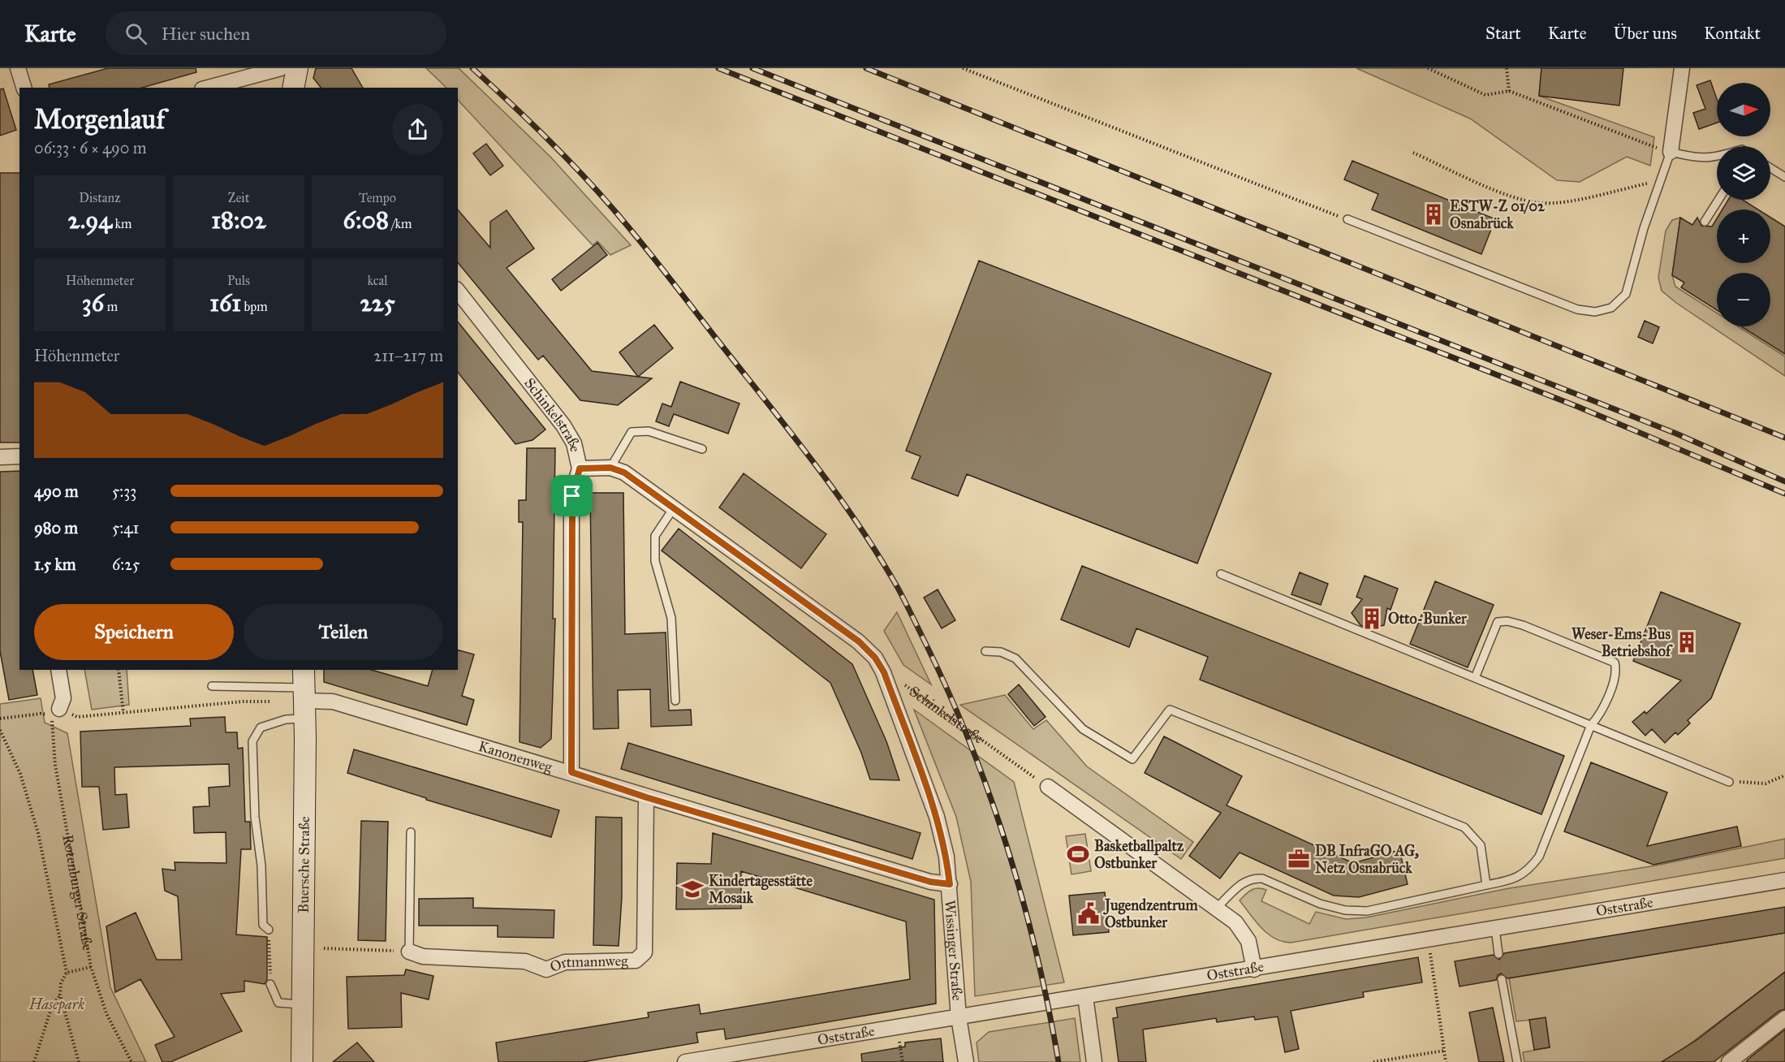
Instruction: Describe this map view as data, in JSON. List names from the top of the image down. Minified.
{"streets":{"main road":["Buersche Straße"],"street":["Schinkelstraße","Kanonenweg","Oststraße","Wissinger Straße","Ortmannweg"],"path":["Rotenburger Straße"]},"crossings":[["Schinkelstraße","Wissinger Straße"],["Kanonenweg","Buersche Straße"],["Kanonenweg","Wissinger Straße"],["Kanonenweg","Ortmannweg"],["Oststraße","Wissinger Straße"]],"parks":["Hasepark"],"places":{"building":["ESTW-Z 01/02 Osnabrück","Otto-Bunker","Weser-Ems-Bus Betriebshof"],"sports":["Basketballpaltz Ostbunker"],"office":["DB InfraGO AG, Netz Osnabrück"],"school or university":["Kindertagesstätte Mosaik"],"public building":["Jugendzentrum Ostbunker"]},"north":"right","page":{"header":"Karte","search":"Hier suchen","nav":["Start","Karte","Über uns","Kontakt"],"map_buttons":["+","−"],"heading":["Morgenlauf","06:33 · 6 × 490 m"],"stats":[["Distanz","2.94 km"],["Zeit","18:02"],["Tempo","6:08 /km"],["Höhenmeter","36 m"],["Puls","161 bpm"],["kcal","225"]],"chart":["Höhenmeter","211–217 m"],"list":[{"name":"490 m","note":"5:33"},{"name":"980 m","note":"5:41"},{"name":"1.5 km","note":"6:25"}],"buttons":["Speichern","Teilen"]}}
